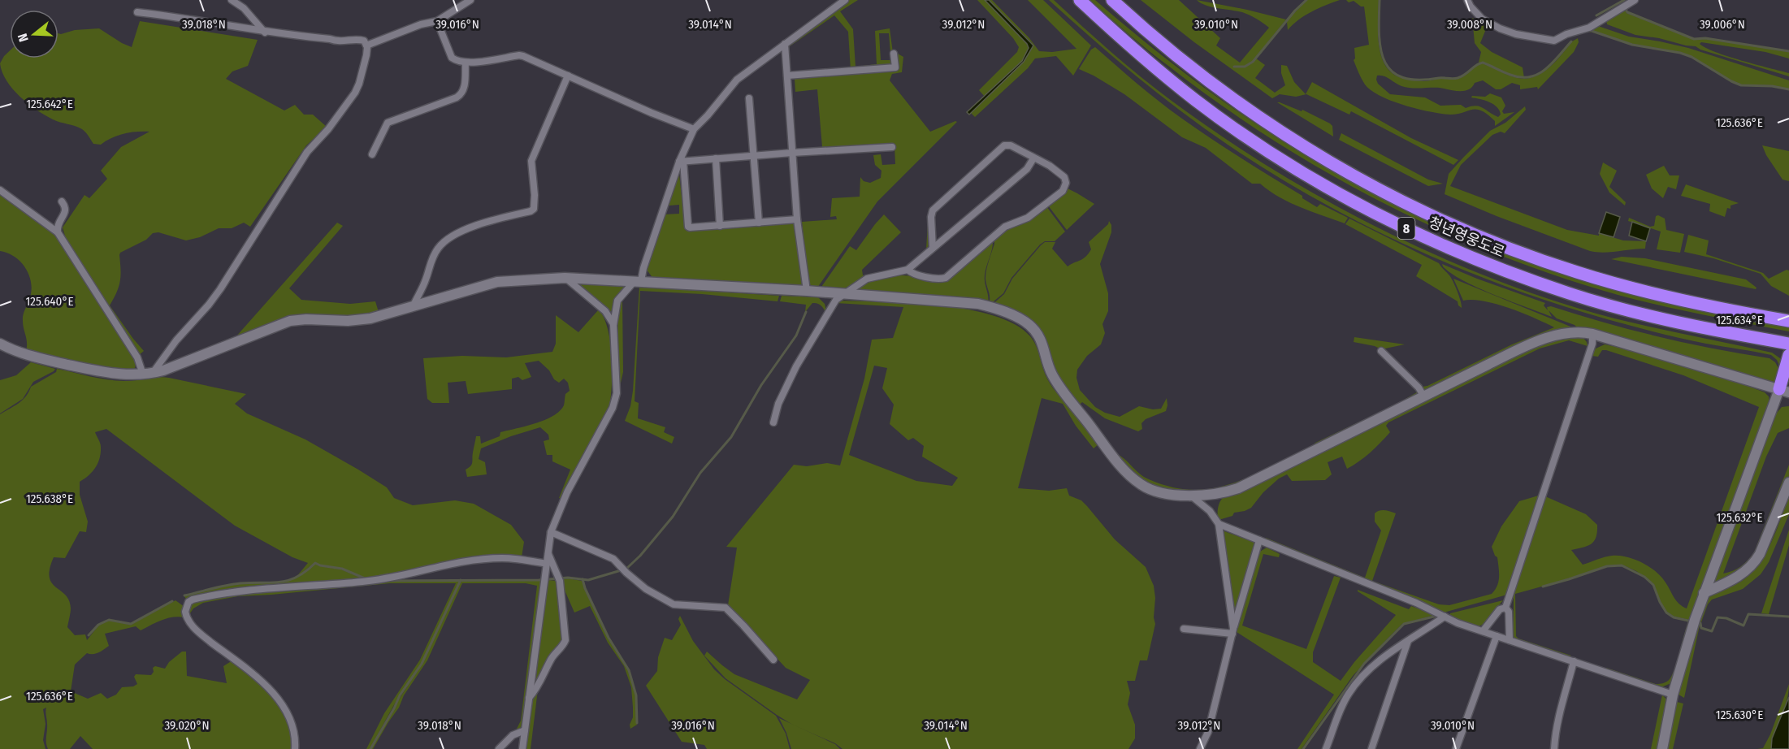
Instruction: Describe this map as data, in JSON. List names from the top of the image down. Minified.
{"streets":{"highway":["8","청년영웅도로"]},"north":"left","coordinates":["39.018°N","39.016°N","39.014°N","39.012°N","39.010°N","39.008°N","39.006°N","125.642°E","125.636°E","125.640°E","125.634°E","125.638°E","125.632°E","125.630°E","39.020°N"]}
